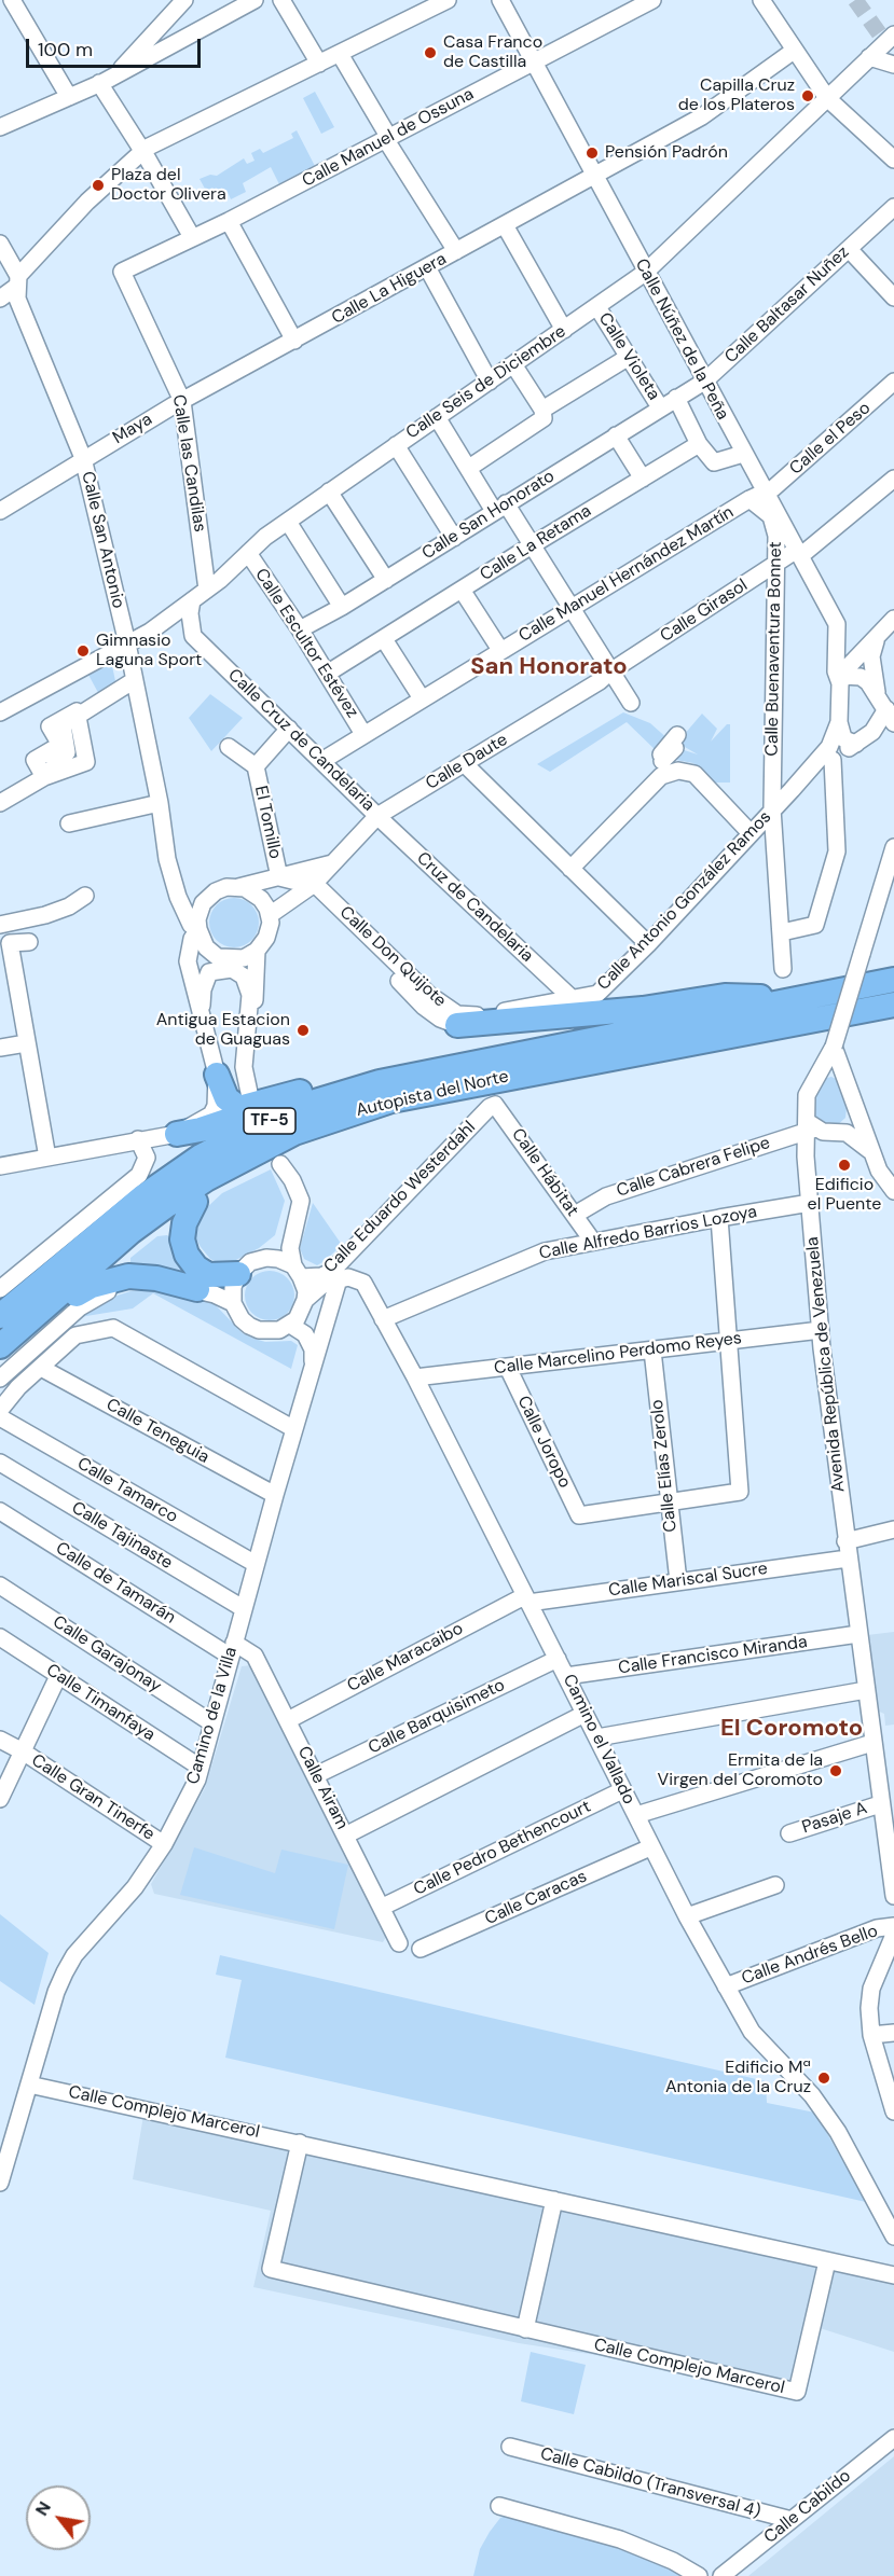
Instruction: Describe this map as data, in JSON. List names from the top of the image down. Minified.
{"streets":{"highway":["Autopista del Norte","TF-5"],"street":["Calle Manuel de Ossuna","Calle La Higuera","Calle Baltasar Nuñez","Calle Núñez de la Peña","Calle Violeta","Calle Seis de Diciembre","Maya","Calle el Peso","Calle las Candilas","Calle San Honorato","Calle San Antonio","Calle La Retama","Calle Manuel Hernández Martín","Calle Girasol","Calle Escultor Estévez","Calle Buenaventura Bonnet","Calle Cruz de Candelaria","Calle Daute","El Tomillo","Calle Antonio González Ramos","Cruz de Candelaria","Calle Don Quijote","Calle Cabrera Felipe","Calle Hábitat","Calle Eduardo Westerdahl","Calle Alfredo Barrios Lozoya","Calle Marcelino Perdomo Reyes","Avenida República de Venezuela","Calle Teneguia","Calle Joropo","Calle Elías Zerolo","Calle Tamarco","Calle Tajinaste","Calle Mariscal Sucre","Calle de Tamarán","Calle Garajonay","Calle Francisco Miranda","Calle Maracaibo","Calle Timanfaya","Camino de la Villa","Calle Barquisimeto","Camino el Vallado","Calle Airam","Calle Gran Tinerfe","Pasaje A","Calle Pedro Bethencourt","Calle Caracas","Calle Andrés Bello","Calle Complejo Marcerol","Calle Cabildo (Transversal 4)","Calle Cabildo"]},"crossings":[["Calle Manuel de Ossuna","Calle Núñez de la Peña"],["Calle Manuel de Ossuna","Calle las Candilas"],["Calle La Higuera","Calle Núñez de la Peña"],["Calle La Higuera","Maya"],["Calle La Higuera","Calle las Candilas"],["Calle Baltasar Nuñez","Calle Núñez de la Peña"],["Calle Baltasar Nuñez","Calle Violeta"],["Calle Baltasar Nuñez","Calle San Honorato"],["Calle Núñez de la Peña","Calle Seis de Diciembre"],["Calle Núñez de la Peña","Calle el Peso"],["Calle Núñez de la Peña","Calle Manuel Hernández Martín"],["Calle Núñez de la Peña","Calle Girasol"],["Calle Núñez de la Peña","Calle Antonio González Ramos"],["Calle Violeta","Calle Seis de Diciembre"],["Calle Violeta","Calle San Honorato"],["Calle Violeta","Calle La Retama"],["Calle Seis de Diciembre","Calle las Candilas"],["Calle Seis de Diciembre","Calle San Antonio"],["Calle Seis de Diciembre","Calle Escultor Estévez"],["Calle Seis de Diciembre","Calle Cruz de Candelaria"],["Maya","Calle las Candilas"],["Maya","Calle San Antonio"],["Calle el Peso","Calle Manuel Hernández Martín"],["Calle San Honorato","Calle Escultor Estévez"],["Calle San Antonio","Calle Daute"],["Calle La Retama","Calle Escultor Estévez"],["Calle Manuel Hernández Martín","Calle Escultor Estévez"],["Calle Manuel Hernández Martín","Calle Buenaventura Bonnet"],["Calle Manuel Hernández Martín","Calle Cruz de Candelaria"],["Calle Girasol","Calle Buenaventura Bonnet"],["Calle Girasol","Calle Daute"],["Calle Buenaventura Bonnet","Calle Antonio González Ramos"],["Calle Cruz de Candelaria","Calle Daute"],["Calle Cruz de Candelaria","El Tomillo"],["Calle Cruz de Candelaria","Cruz de Candelaria"],["Calle Daute","Cruz de Candelaria"],["Calle Daute","Calle Don Quijote"],["El Tomillo","Calle Don Quijote"],["Calle Antonio González Ramos","Cruz de Candelaria"],["Calle Antonio González Ramos","Calle Don Quijote"],["Cruz de Candelaria","Calle Don Quijote"],["Calle Cabrera Felipe","Calle Hábitat"],["Calle Cabrera Felipe","Avenida República de Venezuela"],["Calle Hábitat","Calle Eduardo Westerdahl"],["Calle Hábitat","Calle Alfredo Barrios Lozoya"],["Calle Alfredo Barrios Lozoya","Avenida República de Venezuela"],["Calle Alfredo Barrios Lozoya","Camino el Vallado"],["Calle Marcelino Perdomo Reyes","Avenida República de Venezuela"],["Calle Marcelino Perdomo Reyes","Calle Joropo"],["Calle Marcelino Perdomo Reyes","Calle Elías Zerolo"],["Calle Marcelino Perdomo Reyes","Camino el Vallado"],["Avenida República de Venezuela","Calle Mariscal Sucre"],["Avenida República de Venezuela","Calle Francisco Miranda"],["Avenida República de Venezuela","Pasaje A"],["Calle Teneguia","Camino de la Villa"],["Calle Joropo","Calle Elías Zerolo"],["Calle Elías Zerolo","Calle Mariscal Sucre"],["Calle Tamarco","Camino de la Villa"],["Calle Tajinaste","Camino de la Villa"],["Calle Mariscal Sucre","Calle Maracaibo"],["Calle Mariscal Sucre","Camino el Vallado"],["Calle de Tamarán","Camino de la Villa"],["Calle de Tamarán","Calle Airam"],["Calle Garajonay","Camino de la Villa"],["Calle Francisco Miranda","Camino el Vallado"],["Calle Maracaibo","Camino el Vallado"],["Calle Maracaibo","Calle Airam"],["Calle Timanfaya","Camino de la Villa"],["Camino de la Villa","Camino el Vallado"],["Camino de la Villa","Calle Airam"],["Camino de la Villa","Calle Gran Tinerfe"],["Camino de la Villa","Calle Complejo Marcerol"],["Calle Barquisimeto","Camino el Vallado"],["Calle Barquisimeto","Calle Airam"],["Camino el Vallado","Calle Pedro Bethencourt"],["Camino el Vallado","Calle Caracas"],["Camino el Vallado","Calle Andrés Bello"],["Calle Airam","Calle Pedro Bethencourt"],["Calle Cabildo (Transversal 4)","Calle Cabildo"]],"districts":["San Honorato","El Coromoto"],"places":["Casa Franco de Castilla","Capilla Cruz de los Plateros","Pensión Padrón","Plaza del Doctor Olivera","Gimnasio Laguna Sport","Antigua Estacion de Guaguas","Edificio el Puente","Ermita de la Virgen del Coromoto","Edificio Mª Antonia de la Cruz"],"scale_bar":"100 m","north":"top left"}
